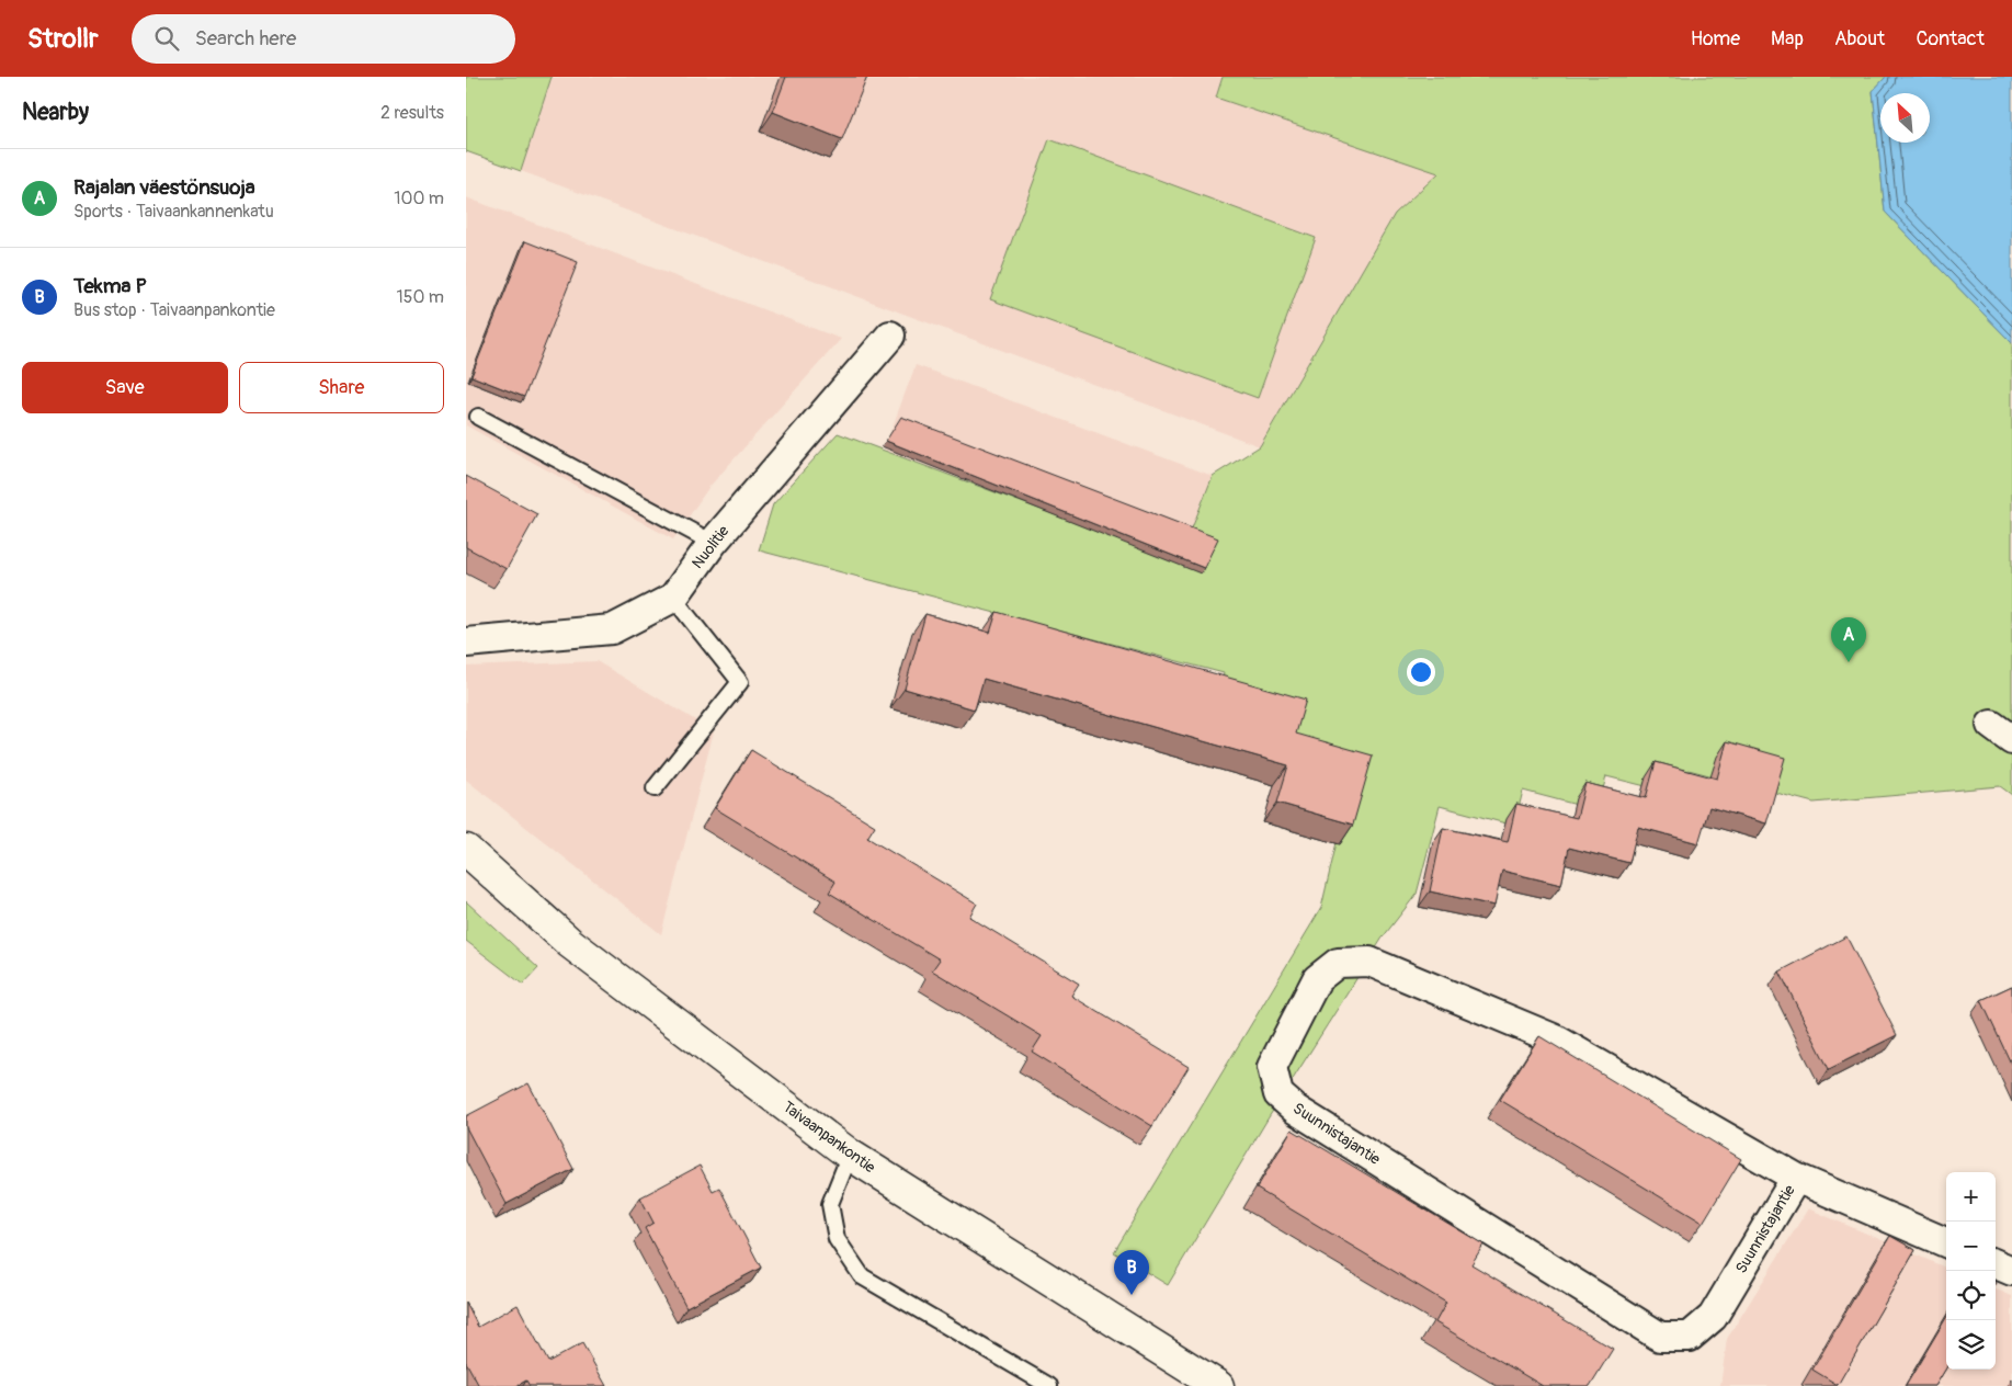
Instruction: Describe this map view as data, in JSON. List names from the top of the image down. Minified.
{"streets":{"street":["Nuolitie","Suunnistajantie","Taivaanpankontie"]},"north":"top left","page":{"header":"Strollr","search":"Search here","nav":["Home","Map","About","Contact"],"heading":["Nearby","2 results"],"list":[{"mark":"A","name":"Rajalan väestönsuoja","note":"Sports · Taivaankannenkatu","value":"100 m"},{"mark":"B","name":"Tekma P","note":"Bus stop · Taivaanpankontie","value":"150 m"}],"buttons":["Save","Share"],"pins":["A","B"],"map_buttons":["+","−"]}}
